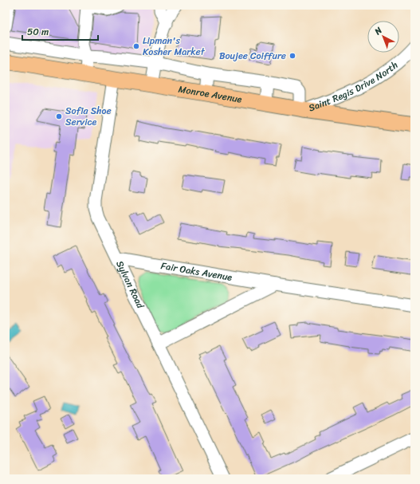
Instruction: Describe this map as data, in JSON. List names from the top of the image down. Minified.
{"streets":{"main road":["Monroe Avenue"],"street":["Saint Regis Drive North","Fair Oaks Avenue","Sylvan Road"]},"crossings":[["Saint Regis Drive North","Monroe Avenue"],["Monroe Avenue","Sylvan Road"],["Fair Oaks Avenue","Sylvan Road"]],"places":["Lipman's Kosher Market","Boujee Coiffure","Sofia Shoe Service"],"scale_bar":"50 m","north":"top left"}
